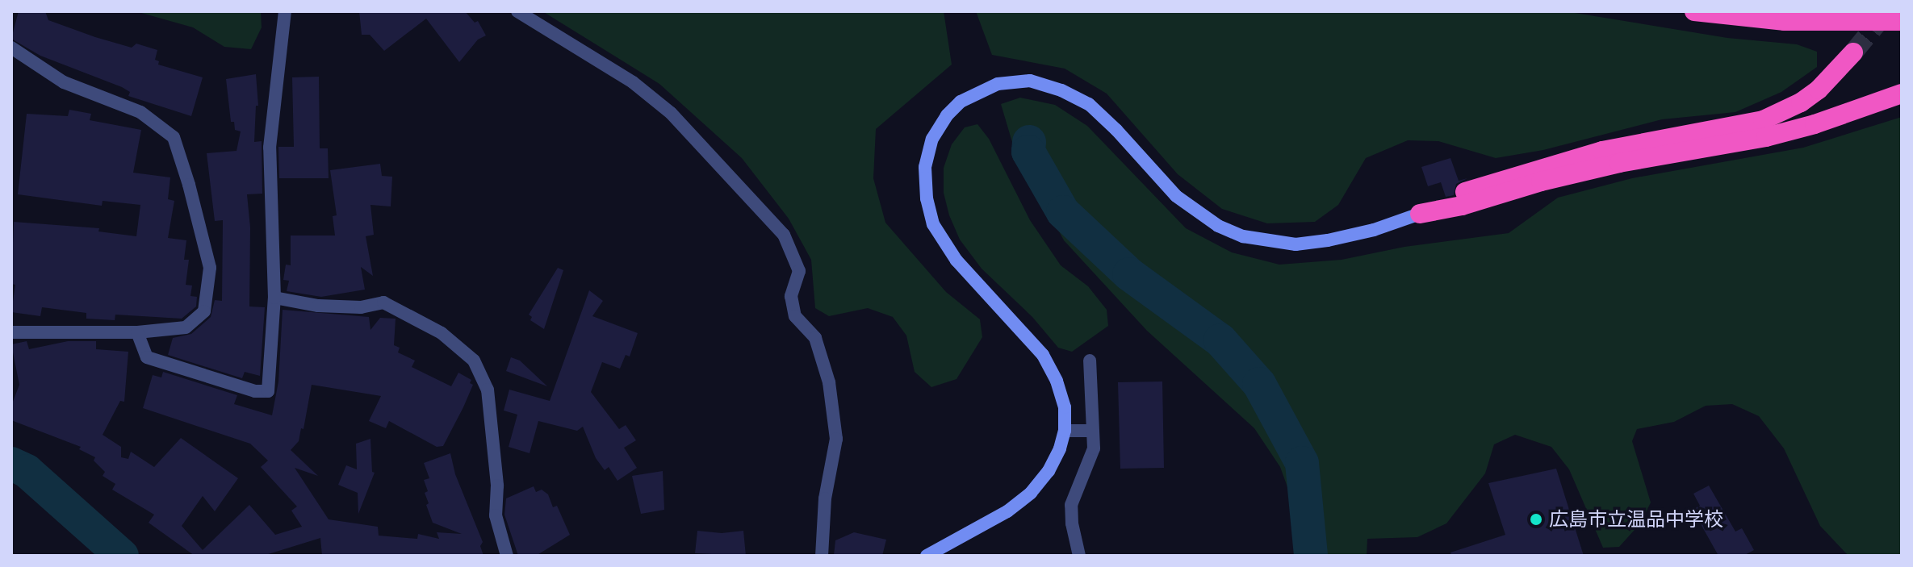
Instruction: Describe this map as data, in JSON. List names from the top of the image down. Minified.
{"places":["広島市立温品中学校"]}
